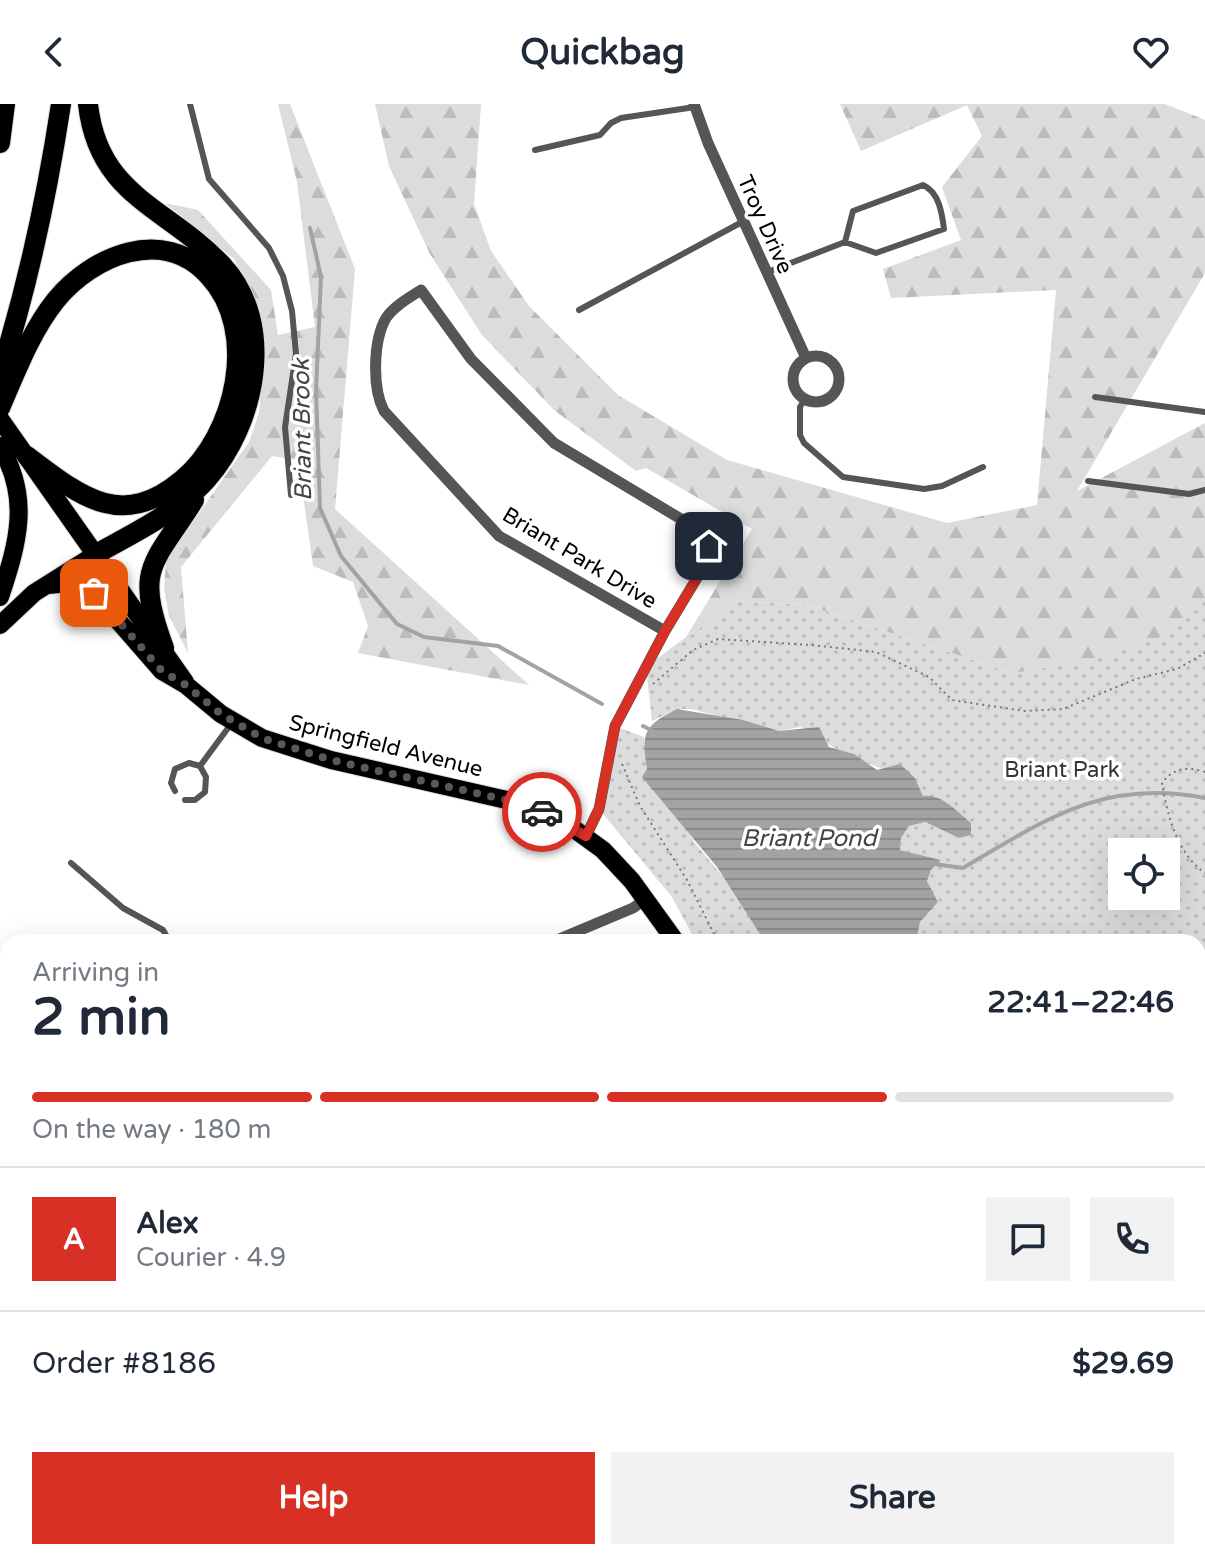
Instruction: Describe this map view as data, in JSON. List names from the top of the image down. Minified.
{"streets":{"main road":["Springfield Avenue"],"street":["Troy Drive","Briant Park Drive"]},"crossings":[["Briant Park Drive","Springfield Avenue"]],"water":["Briant Brook","Briant Pond"],"parks":["Briant Park"],"page":{"header":"Quickbag","heading":["2 min","Arriving in","22:41–22:46"],"panel":["Alex","Courier · 4.9","Order #8186","$29.69"],"bar":"On the way · 180 m","round":"A","buttons":["Help","Share"]}}
